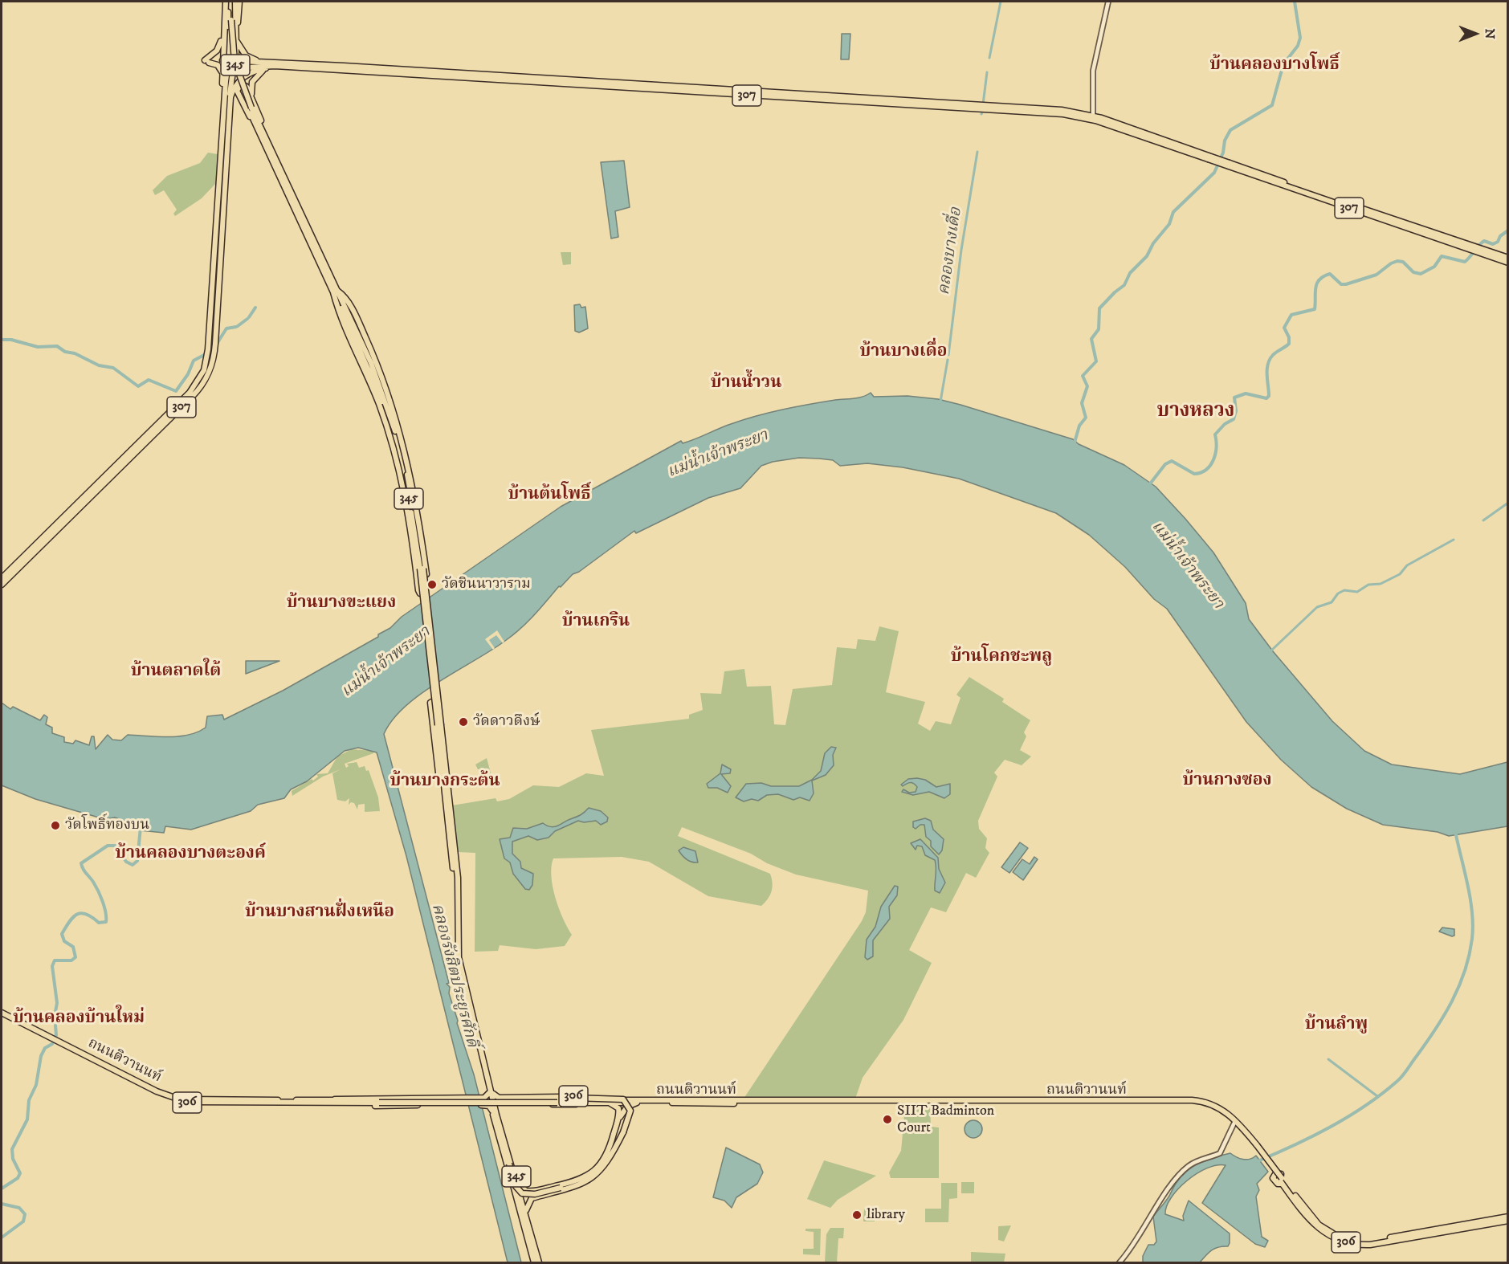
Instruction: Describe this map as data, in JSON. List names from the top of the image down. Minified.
{"streets":{"main road":["345","307","ถนนติวานนท์","306"]},"crossings":[["345","307"],["345","ถนนติวานนท์"],["ถนนติวานนท์","306"]],"districts":["บ้านคลองบางโพธิ์","บ้านบางเดื่อ","บ้านน้ำวน","บางหลวง","บ้านต้นโพธิ์","บ้านบางขะแยง","บ้านเกริน","บ้านโคกชะพลู","บ้านตลาดใต้","บ้านกางซอง","บ้านบางกระต้น","บ้านคลองบางตะองค์","บ้านบางสานฝั่งเหนือ","บ้านคลองบ้านใหม่","บ้านลำพู"],"water":["คลองบางเดื่อ","แม่น้ำเจ้าพระยา","คลองรังสิตประยูรศักดิ์"],"places":["วัดชินนาวาราม","วัดดาวดึงษ์","วัดโพธิ์ทองบน","SIIT Badminton Court","library"],"north":"right"}
